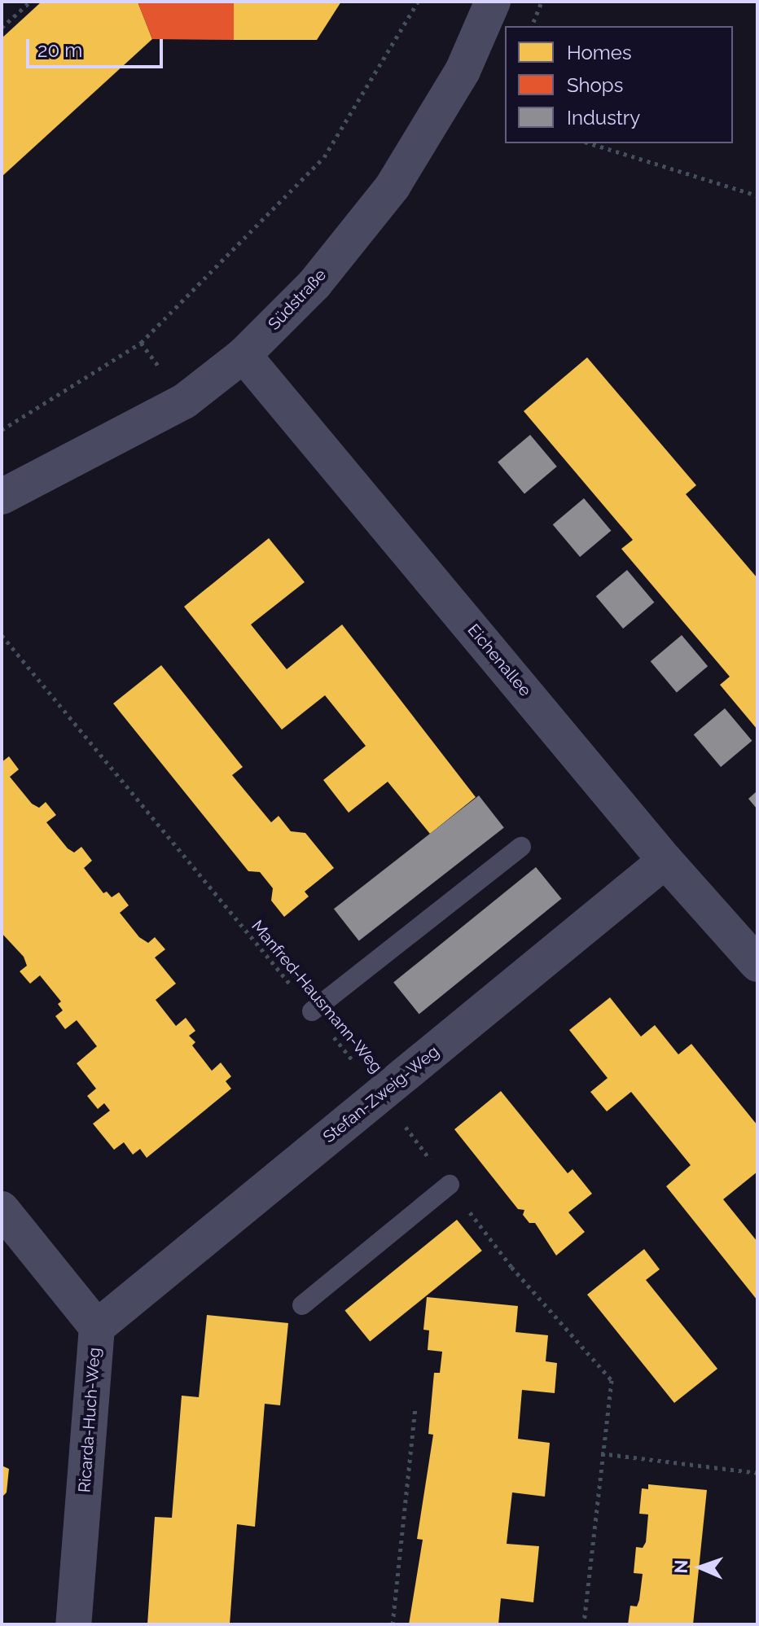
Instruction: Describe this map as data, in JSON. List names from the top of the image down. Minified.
{"streets":{"street":["Südstraße","Eichenallee","Stefan-Zweig-Weg","Ricarda-Huch-Weg"],"path":["Manfred-Hausmann-Weg"]},"crossings":[["Südstraße","Eichenallee"],["Eichenallee","Stefan-Zweig-Weg"],["Manfred-Hausmann-Weg","Stefan-Zweig-Weg"],["Stefan-Zweig-Weg","Ricarda-Huch-Weg"]],"legend":["Homes","Shops","Industry"],"scale_bar":"20 m","north":"left"}
